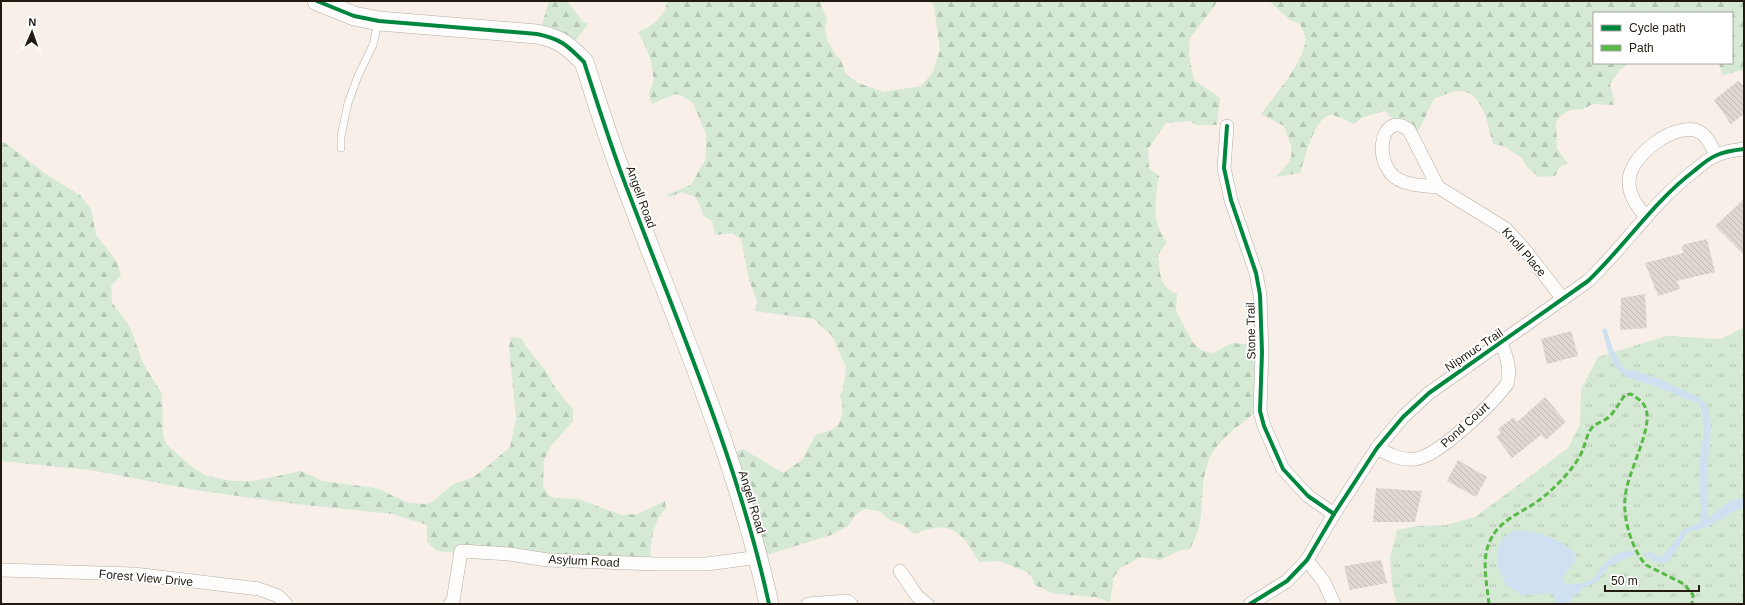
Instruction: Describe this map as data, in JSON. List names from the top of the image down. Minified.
{"streets":{"street":["Angell Road","Knoll Place","Stone Trail","Nipmuc Trail","Pond Court","Asylum Road","Forest View Drive"]},"crossings":[["Angell Road","Asylum Road"],["Knoll Place","Nipmuc Trail"],["Stone Trail","Nipmuc Trail"],["Nipmuc Trail","Pond Court"]],"legend":["Cycle path","Path"],"scale_bar":"50 m","north":"top"}
